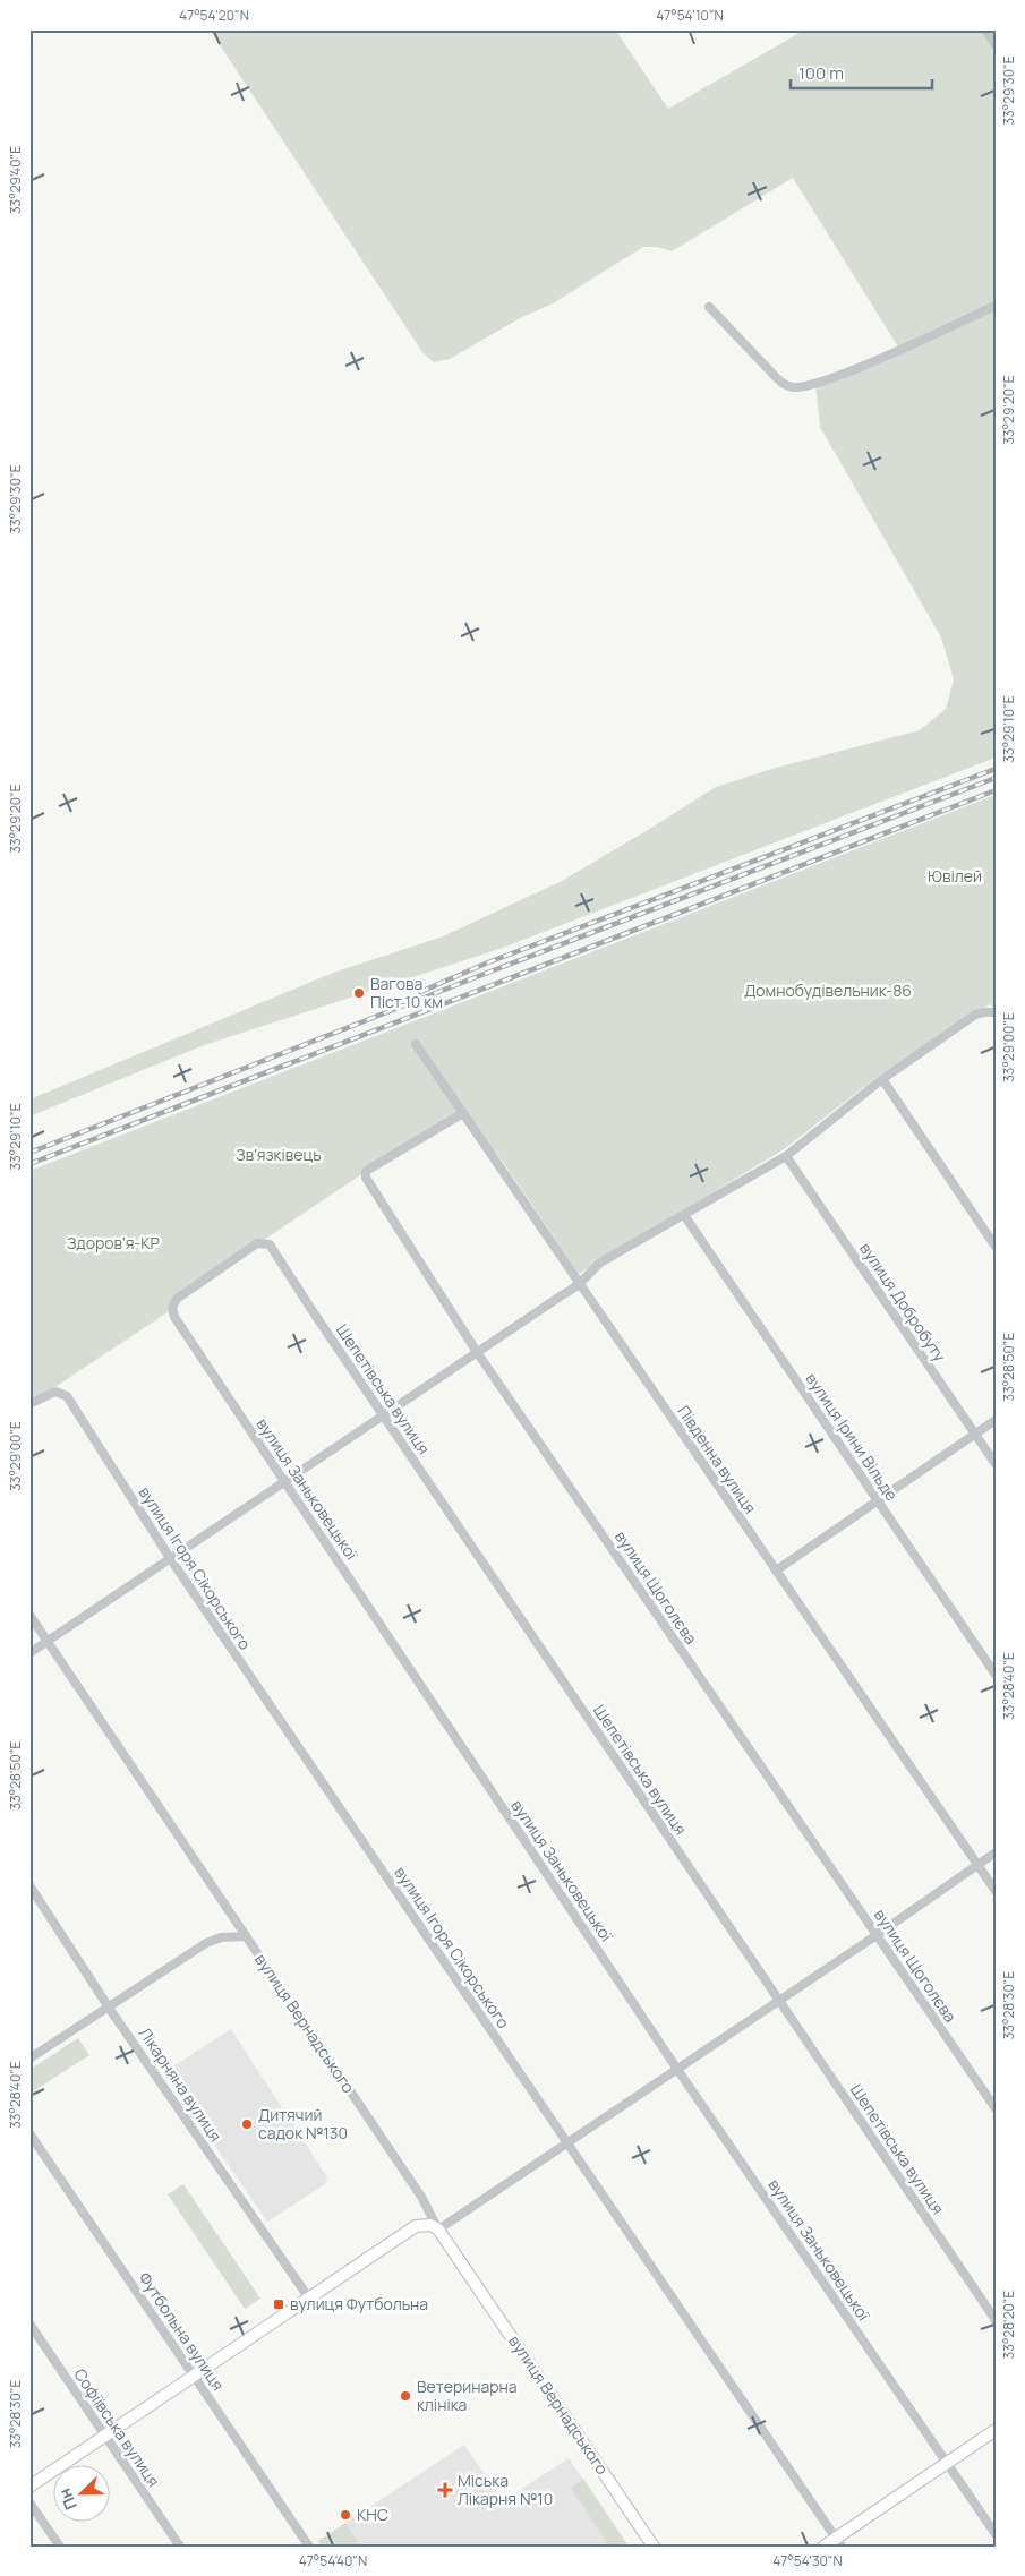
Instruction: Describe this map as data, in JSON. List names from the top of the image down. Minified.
{"streets":{"street":["вулиця Добробуту","Шепетівська вулиця","вулиця Ірини Вільде","Південна вулиця","вулиця Заньковецької","вулиця Ігоря Сікорського","вулиця Щоголєва","вулиця Вернадського","Лікарняна вулиця","Футбольна вулиця","Софіївська вулиця"]},"crossings":[["Шепетівська вулиця","вулиця Заньковецької"],["Південна вулиця","вулиця Щоголєва"]],"parks":["Ювілей","Домнобудівельник-86","Зв'язківець","Здоров'я-КР"],"places":{"other":["Вагова Піст 10 км","Дитячий садок №130","Ветеринарна клініка","КНС"],"transit":["вулиця Футбольна"],"health":["Міська Лікарня №10"]},"scale_bar":"100 m","north":"bottom left","coordinates":["47°54'20\"N","47°54'10\"N","33°29'30\"E","33°29'40\"E","33°29'20\"E","33°29'10\"E","33°29'00\"E","33°28'50\"E","33°28'40\"E","33°28'30\"E","33°28'20\"E","47°54'40\"N","47°54'30\"N"]}
